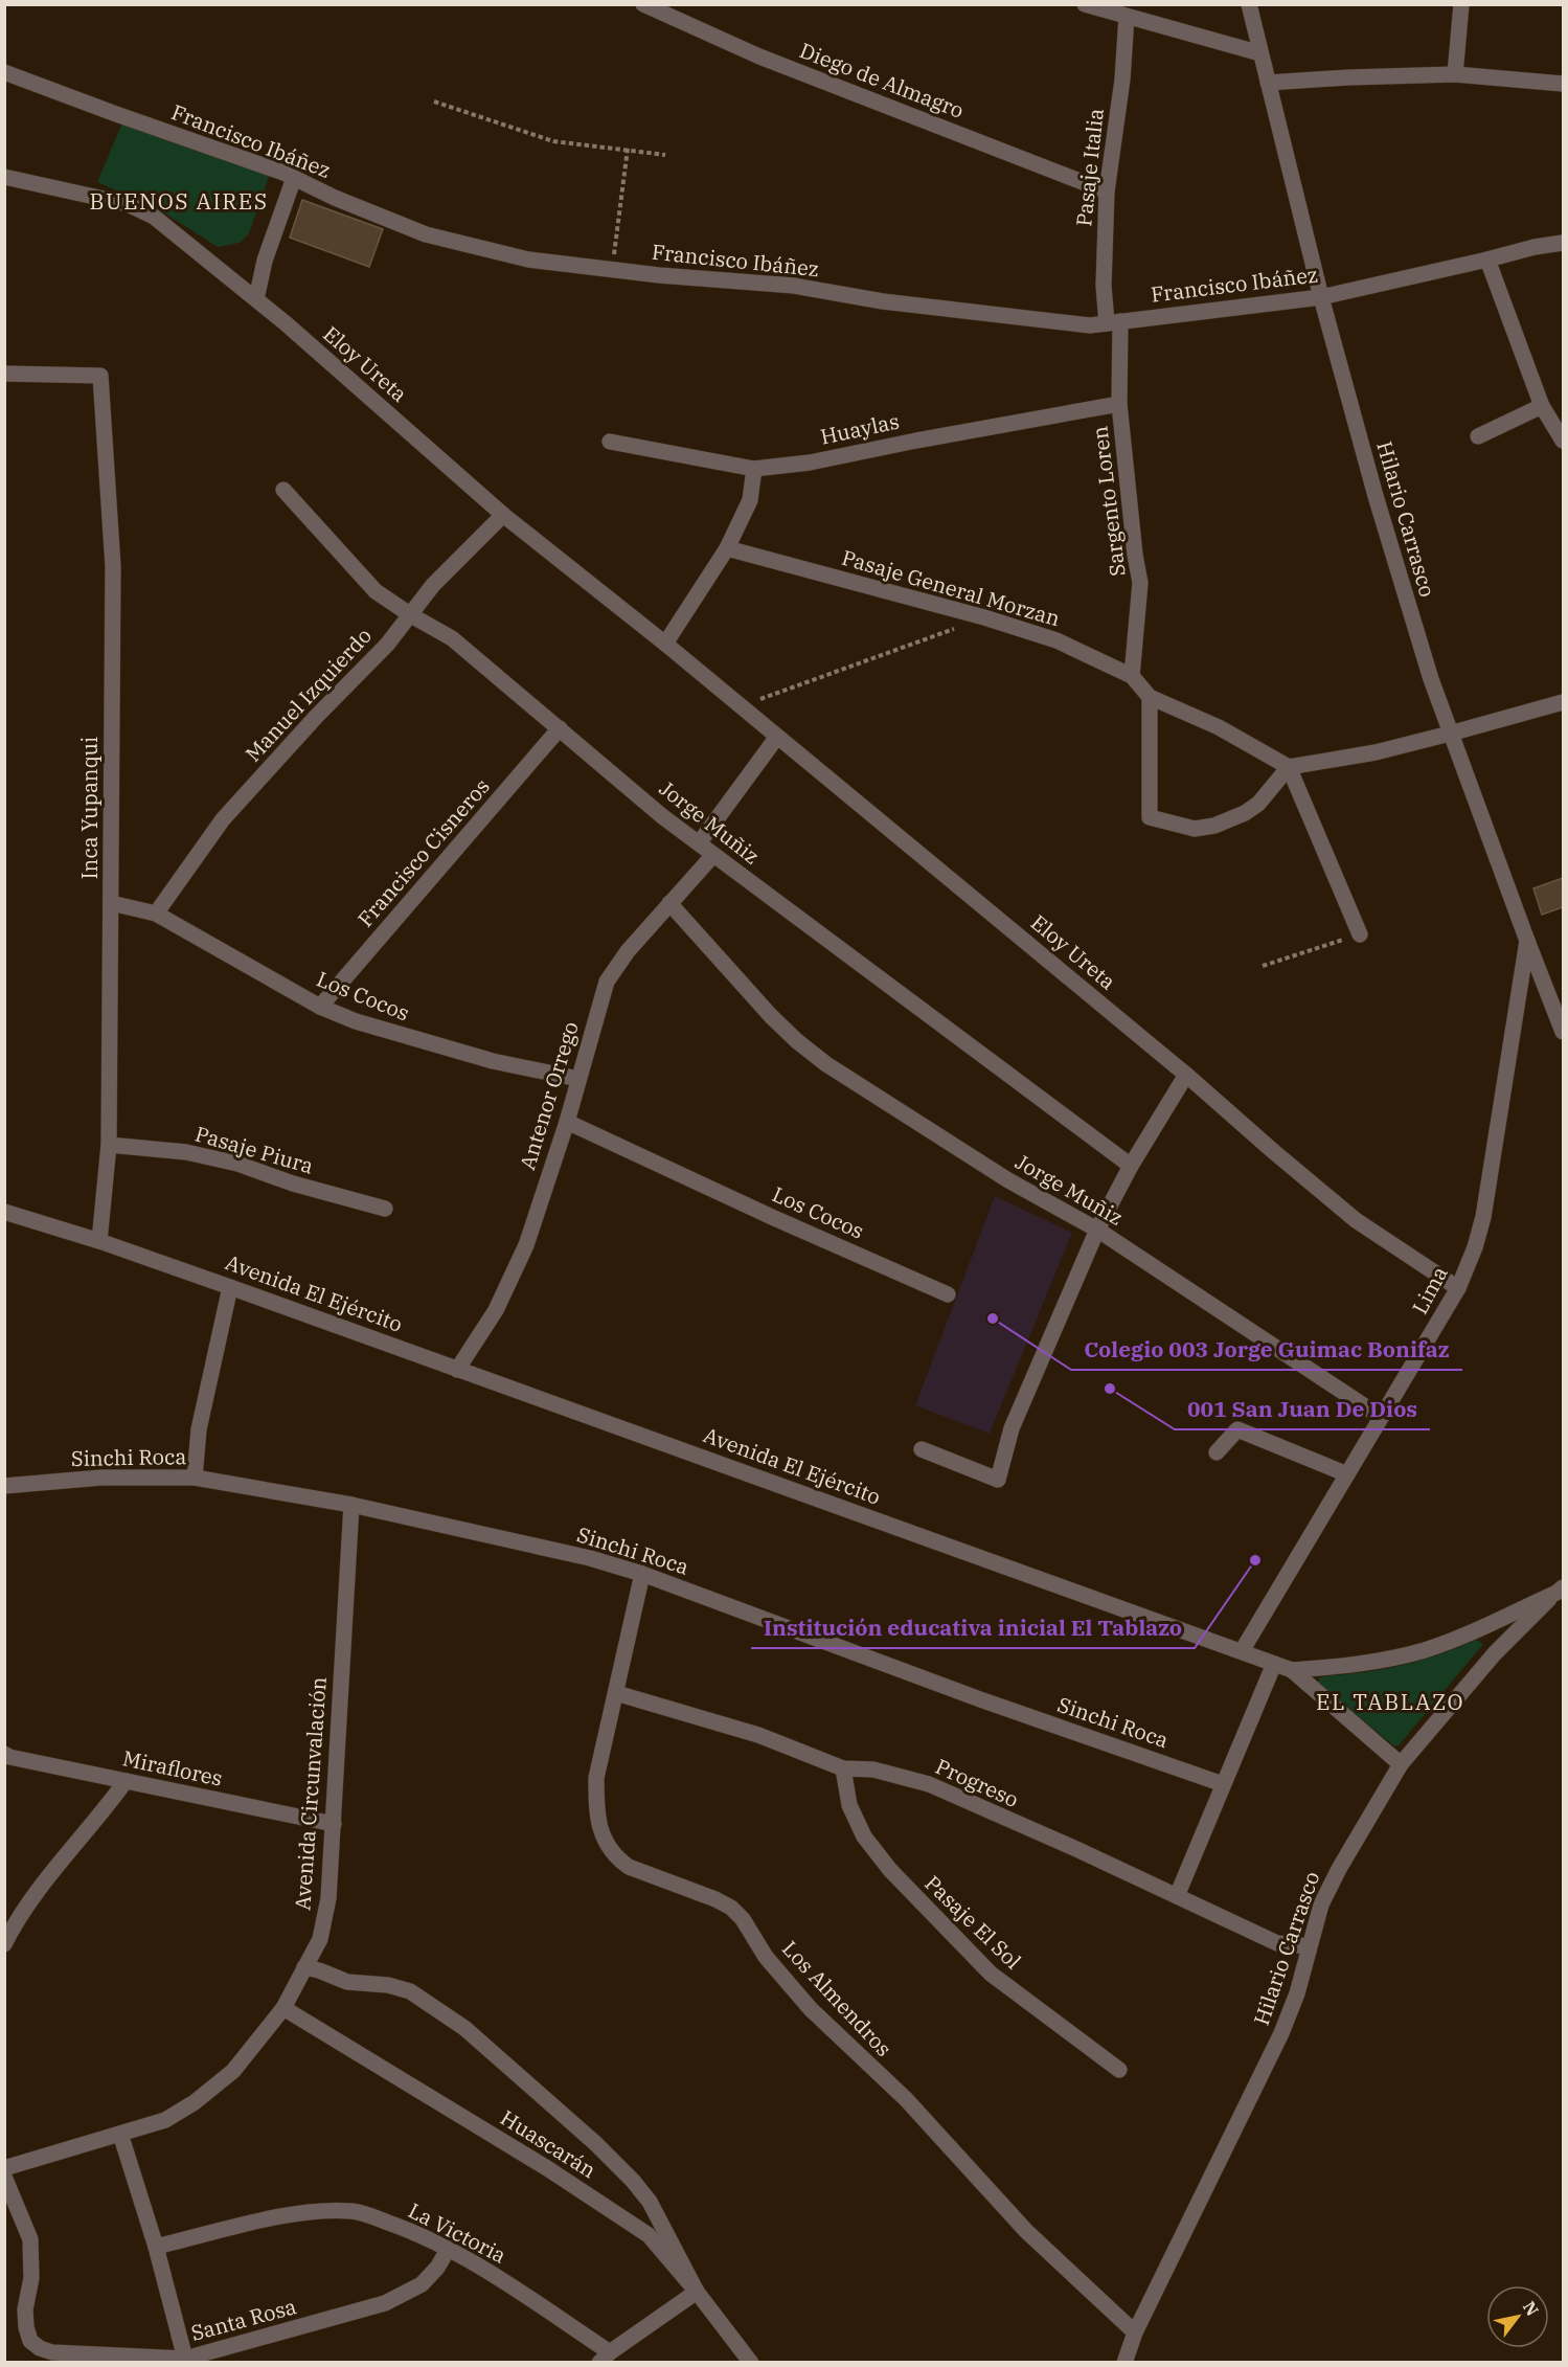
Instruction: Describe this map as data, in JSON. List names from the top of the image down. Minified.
{"streets":{"street":["Diego de Almagro","Francisco Ibáñez","Pasaje Italia","Eloy Ureta","Huaylas","Sargento Loren","Hilario Carrasco","Pasaje General Morzan","Manuel Izquierdo","Inca Yupanqui","Jorge Muñiz","Francisco Cisneros","Los Cocos","Antenor Orrego","Pasaje Piura","Lima","Avenida El Ejército","Sinchi Roca","Miraflores","Progreso","Avenida Circunvalación","Pasaje El Sol","Los Almendros","Huascarán","La Victoria","Santa Rosa"]},"crossings":[["Diego de Almagro","Pasaje Italia"],["Francisco Ibáñez","Pasaje Italia"],["Francisco Ibáñez","Sargento Loren"],["Francisco Ibáñez","Hilario Carrasco"],["Pasaje Italia","Sargento Loren"],["Eloy Ureta","Manuel Izquierdo"],["Eloy Ureta","Lima"],["Huaylas","Sargento Loren"],["Sargento Loren","Pasaje General Morzan"],["Hilario Carrasco","Lima"],["Hilario Carrasco","Avenida El Ejército"],["Hilario Carrasco","Progreso"],["Hilario Carrasco","Los Almendros"],["Manuel Izquierdo","Jorge Muñiz"],["Manuel Izquierdo","Los Cocos"],["Inca Yupanqui","Los Cocos"],["Inca Yupanqui","Pasaje Piura"],["Inca Yupanqui","Avenida El Ejército"],["Jorge Muñiz","Francisco Cisneros"],["Jorge Muñiz","Antenor Orrego"],["Jorge Muñiz","Lima"],["Francisco Cisneros","Los Cocos"],["Los Cocos","Antenor Orrego"],["Antenor Orrego","Avenida El Ejército"],["Lima","Avenida El Ejército"],["Sinchi Roca","Avenida Circunvalación"],["Sinchi Roca","Los Almendros"],["Miraflores","Avenida Circunvalación"],["Progreso","Pasaje El Sol"],["Progreso","Los Almendros"],["Avenida Circunvalación","Huascarán"],["La Victoria","Santa Rosa"]],"districts":["BUENOS AIRES","EL TABLAZO"],"places":["Colegio 003 Jorge Guimac Bonifaz","001 San Juan De Dios","Institución educativa inicial El Tablazo"],"north":"top right"}
